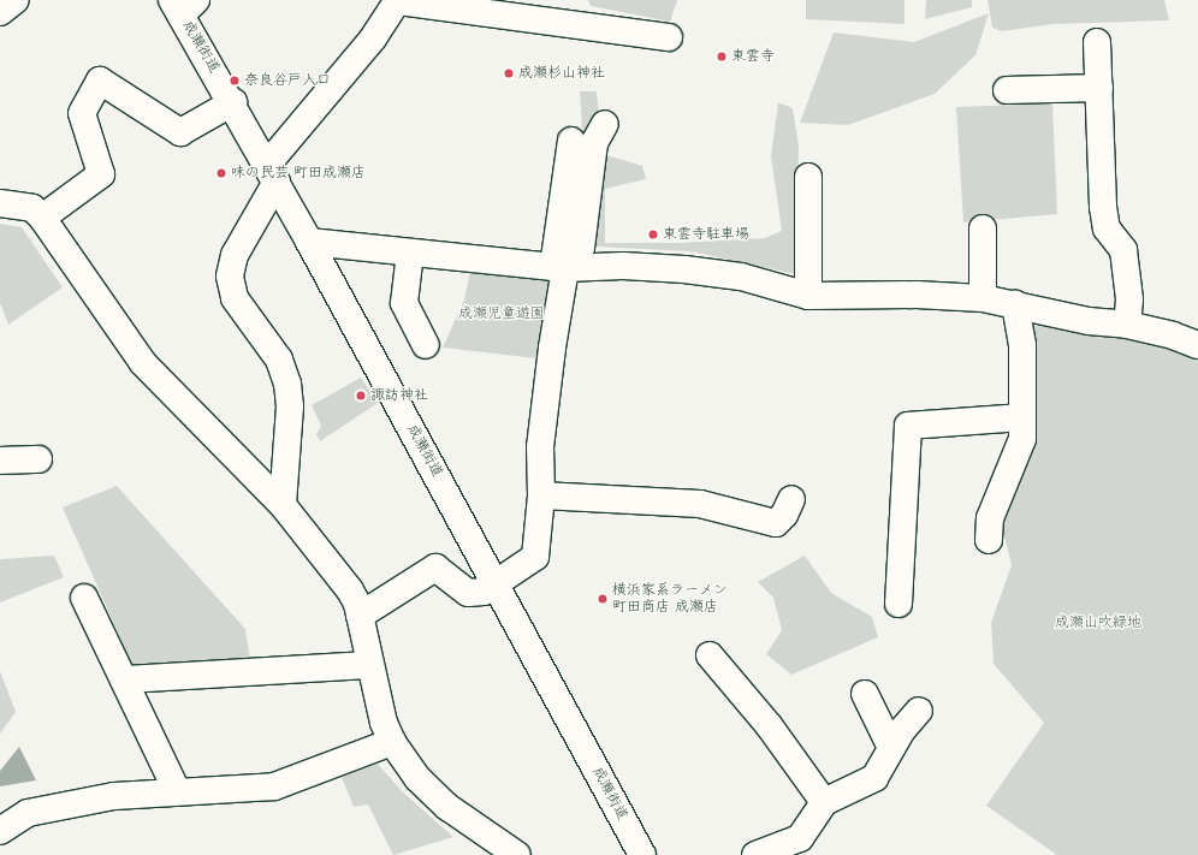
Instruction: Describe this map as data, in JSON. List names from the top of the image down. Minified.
{"streets":{"street":["成瀬街道"]},"parks":["成瀬児童遊園","成瀬山吹緑地"],"places":["東雲寺","成瀬杉山神社","奈良谷戸入口","味の民芸 町田成瀬店","東雲寺駐車場","諏訪神社","横浜家系ラーメン 町田商店 成瀬店"]}
